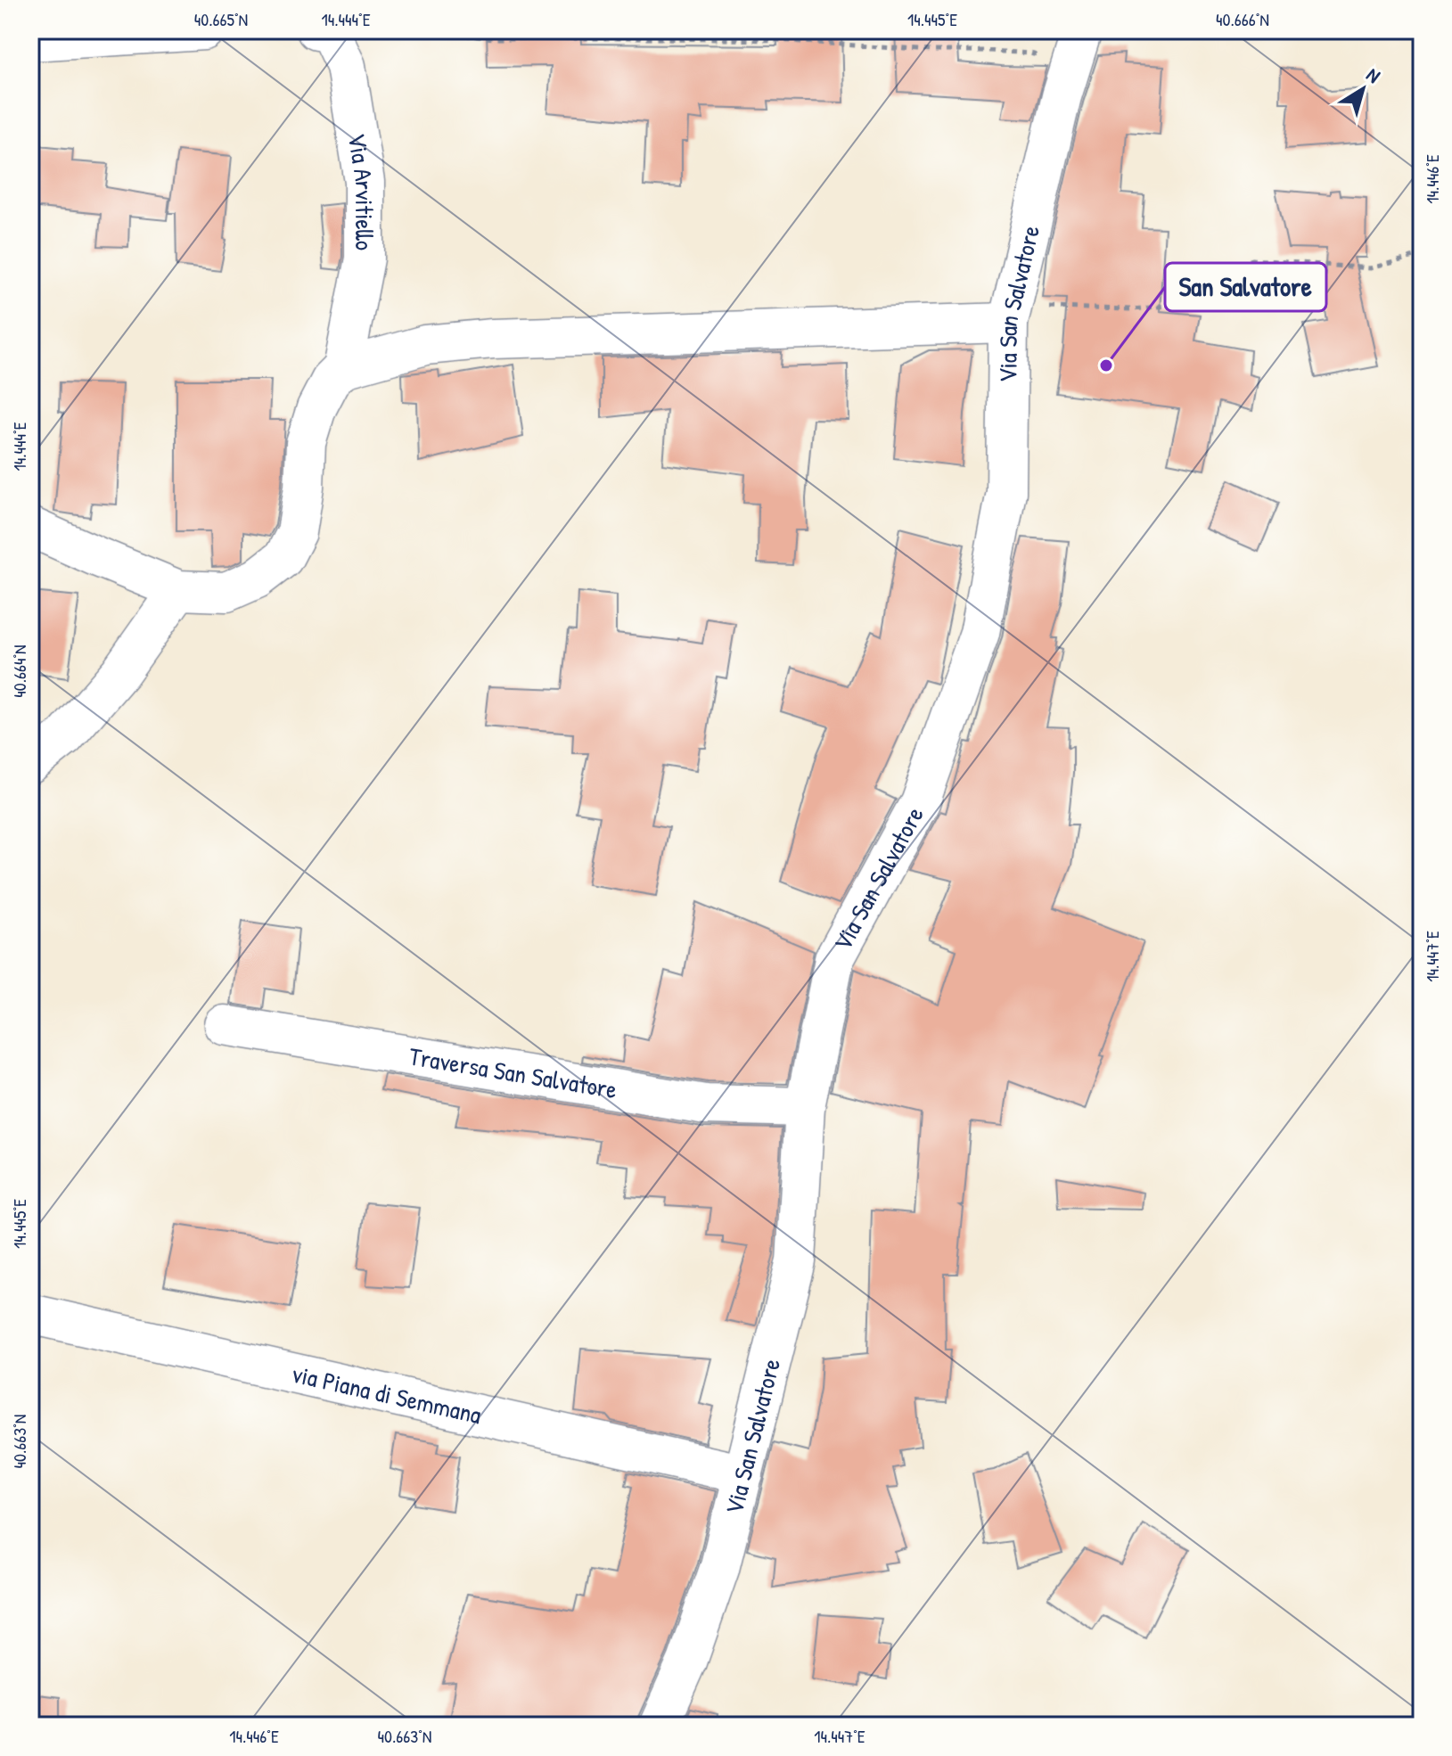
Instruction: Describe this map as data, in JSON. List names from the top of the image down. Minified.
{"streets":{"street":["Via Arvitiello","Via San Salvatore","Traversa San Salvatore","via Piana di Semmana"]},"crossings":[["Via San Salvatore","Traversa San Salvatore"],["Via San Salvatore","via Piana di Semmana"]],"places":["San Salvatore"],"north":"top right","coordinates":["40.665°N","14.444°E","14.445°E","40.666°N","14.446°E","40.664°N","14.447°E","40.663°N"]}
